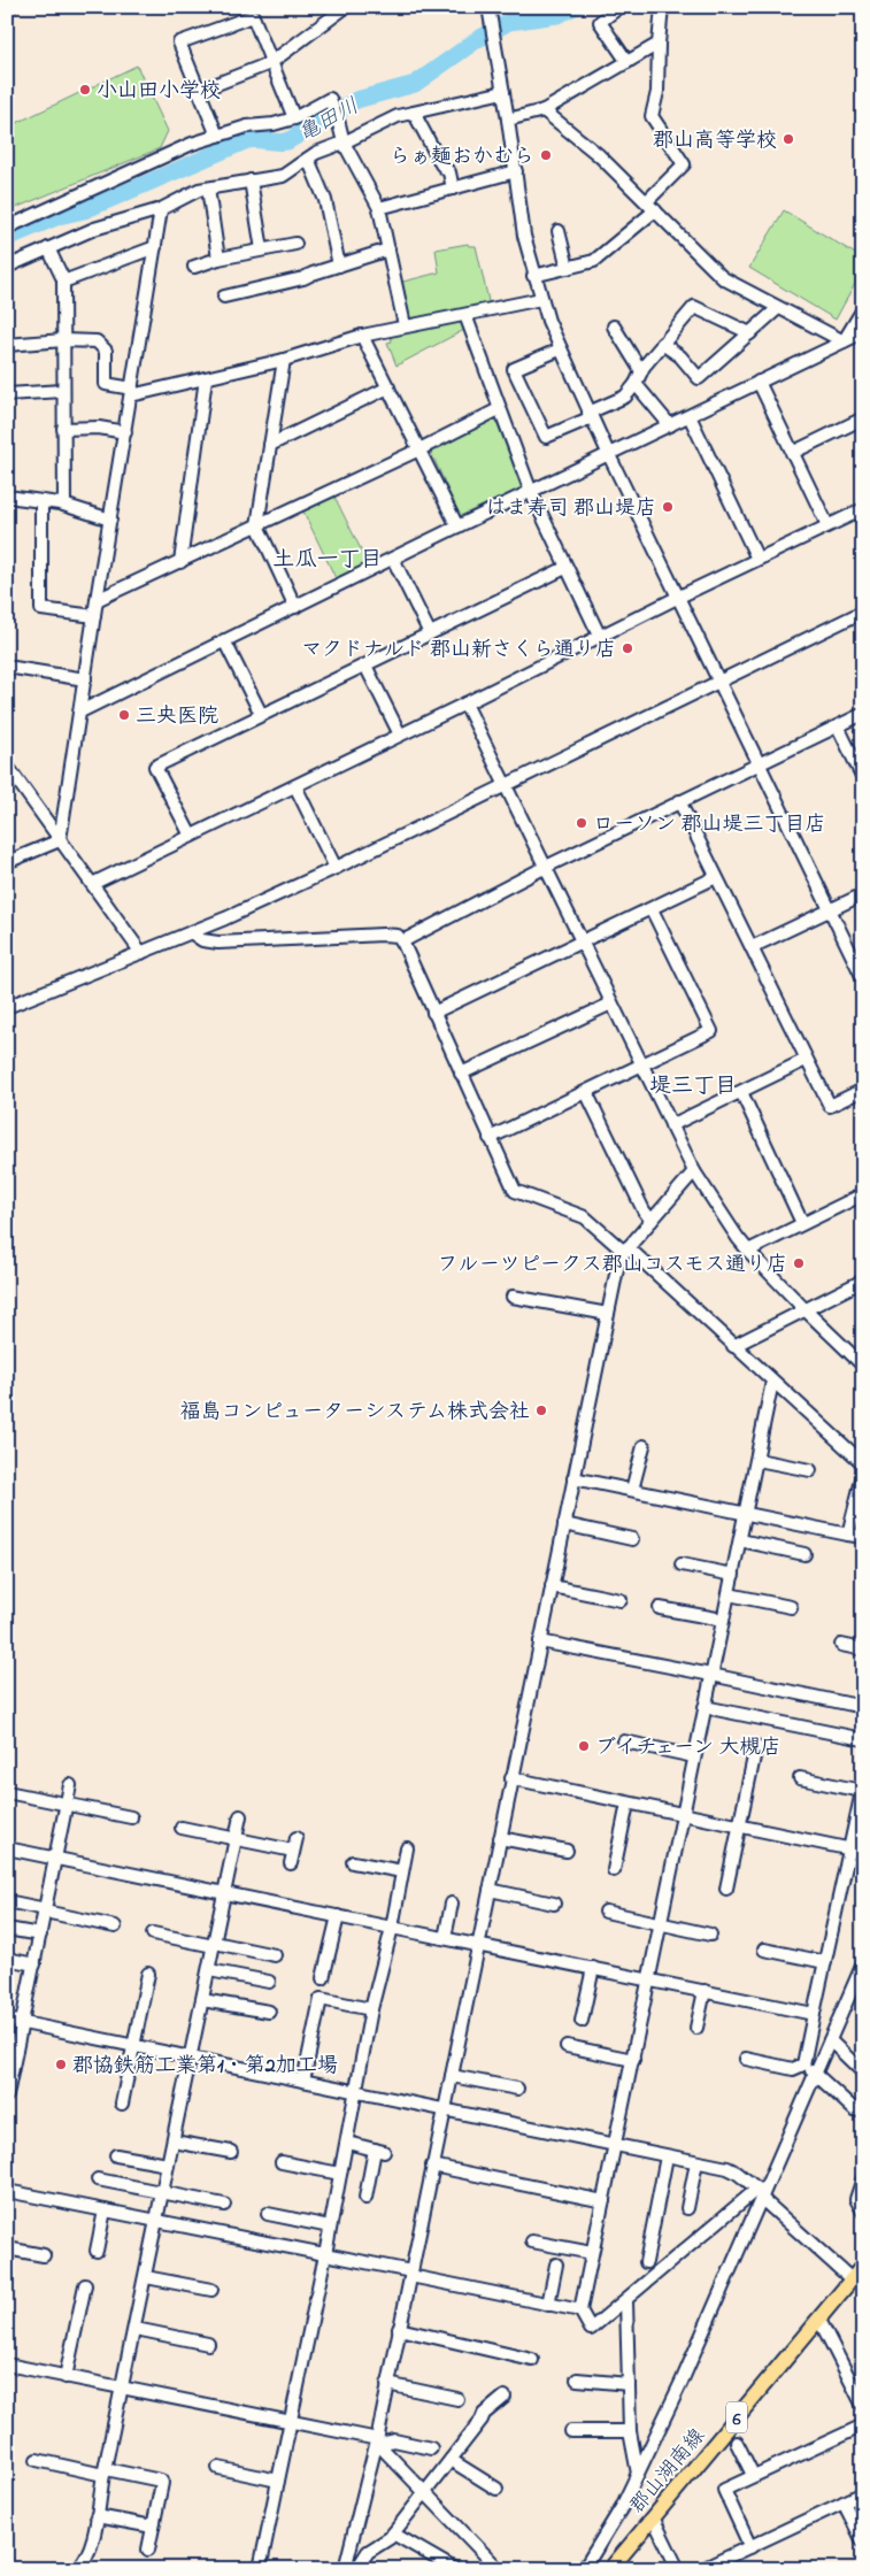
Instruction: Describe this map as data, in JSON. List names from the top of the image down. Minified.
{"streets":{"main road":["6","郡山湖南線"]},"districts":["土瓜一丁目","堤三丁目"],"water":["亀田川"],"places":["小山田小学校","郡山高等学校","らぁ麺おかむら","はま寿司 郡山堤店","マクドナルド 郡山新さくら通り店","三央医院","ローソン 郡山堤三丁目店","フルーツピークス郡山コスモス通り店","福島コンピューターシステム株式会社","ブイチェーン 大槻店","郡協鉄筋工業第1・第2加工場"]}
